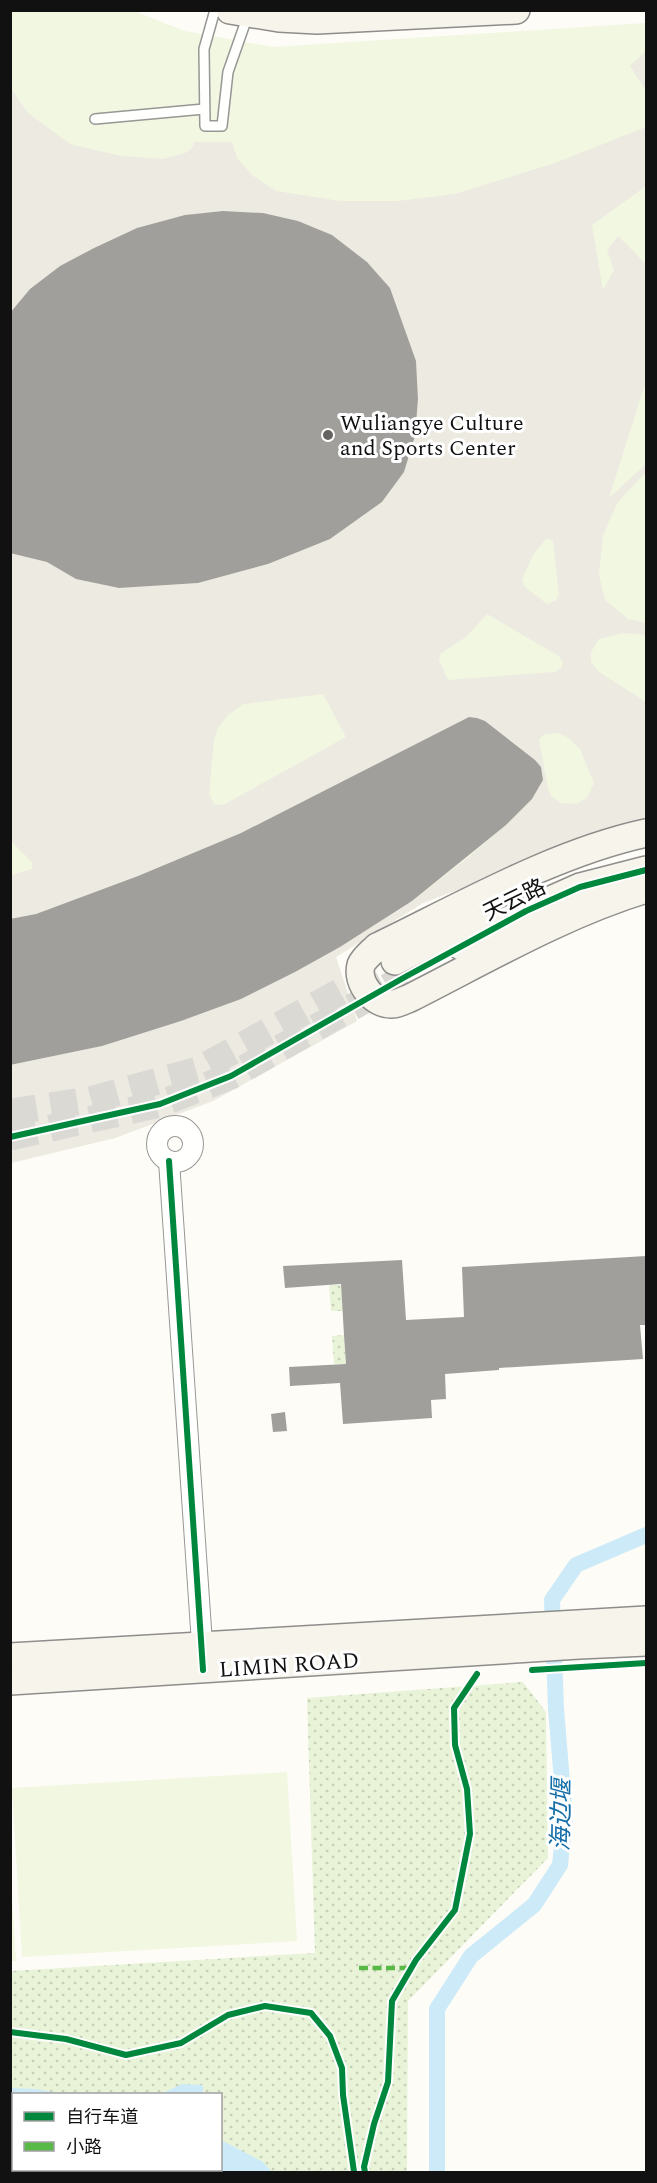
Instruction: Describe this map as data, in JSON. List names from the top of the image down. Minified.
{"streets":{"street":["天云路","LIMIN ROAD"]},"water":["海边堰"],"places":["Wuliangye Culture and Sports Center"],"legend":["自行车道","小路"]}
